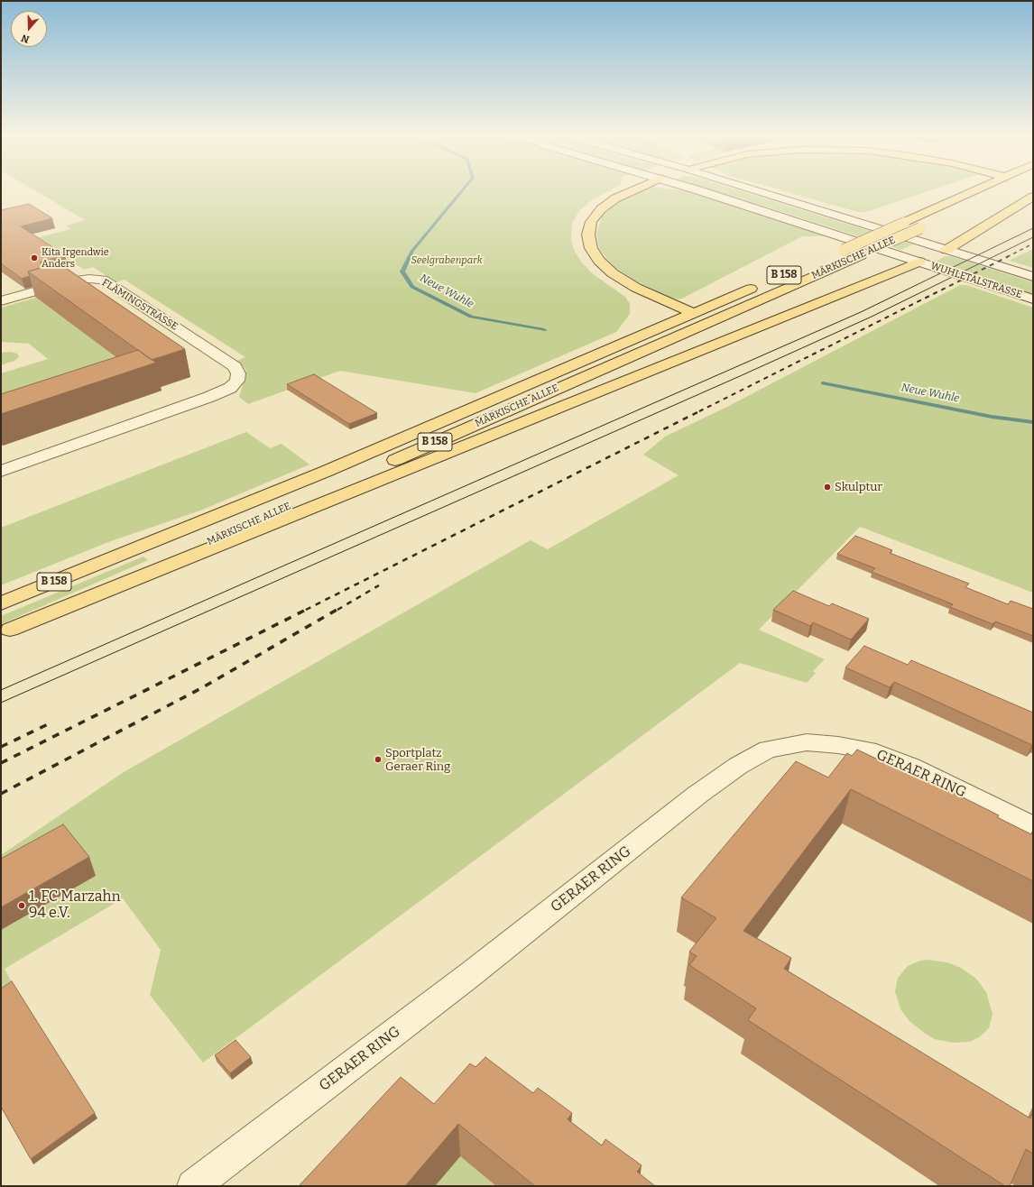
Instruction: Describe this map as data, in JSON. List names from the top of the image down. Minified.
{"streets":{"main road":["MÄRKISCHE ALLEE","B 158","WUHLETALSTRASSE","FLÄMINGSTRASSE","GERAER RING"]},"crossings":[["MÄRKISCHE ALLEE","WUHLETALSTRASSE"]],"water":["Neue Wuhle"],"parks":["Seelgrabenpark"],"places":["Kita Irgendwie Anders","Skulptur","Sportplatz Geraer Ring","1. FC Marzahn 94 e.V."],"north":"bottom"}
